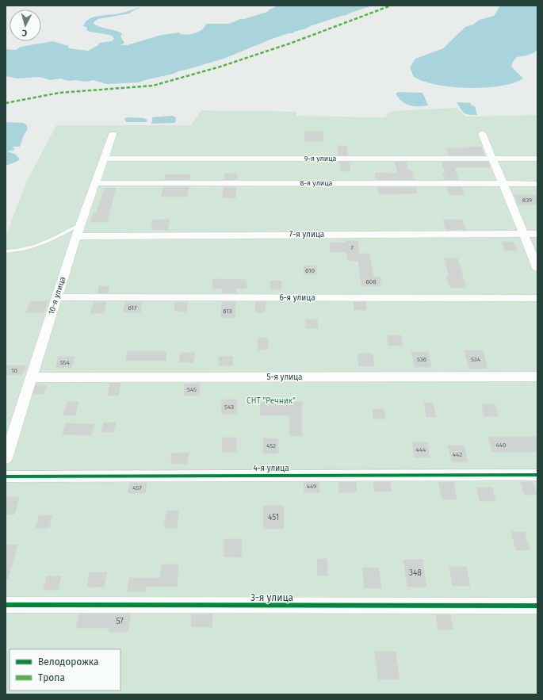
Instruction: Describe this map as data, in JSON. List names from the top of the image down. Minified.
{"streets":{"street":["9-я улица","8-я улица","7-я улица","10-я улица","6-я улица","5-я улица","4-я улица","3-я улица"]},"crossings":[["9-я улица","10-я улица"],["8-я улица","10-я улица"],["7-я улица","10-я улица"],["10-я улица","6-я улица"],["10-я улица","5-я улица"]],"parks":["СНТ \"Речник\""],"house_numbers":["839","7","610","608","617","613","536","534","554","10","545","543","440","452","444","442","449","457","451","348","57"],"legend":["Велодорожка","Тропа"],"north":"bottom"}
